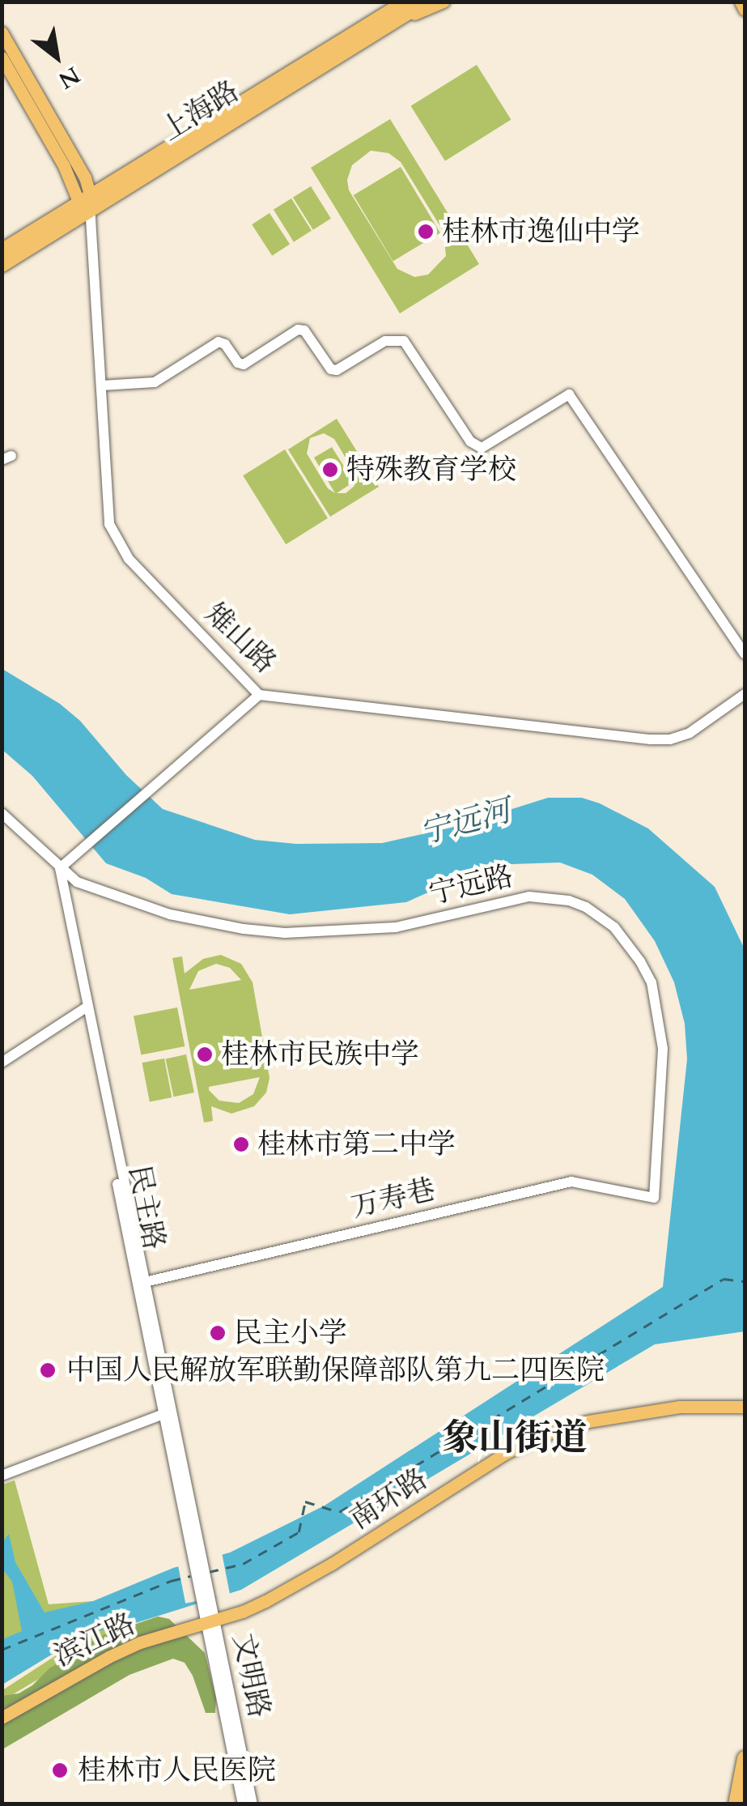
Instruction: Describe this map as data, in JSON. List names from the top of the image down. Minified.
{"streets":{"highway":["上海路"],"main road":["南环路","滨江路"],"street":["雉山路","宁远路","万寿巷","民主路","文明路"]},"crossings":[["上海路","雉山路"],["宁远路","万寿巷"],["宁远路","民主路"],["万寿巷","民主路"],["民主路","文明路"],["南环路","滨江路"],["南环路","文明路"],["滨江路","文明路"]],"districts":["象山街道"],"water":["宁远河"],"places":["桂林市逸仙中学","特殊教育学校","桂林市民族中学","桂林市第二中学","民主小学","中国人民解放军联勤保障部队第九二四医院","桂林市人民医院"],"north":"bottom right"}
